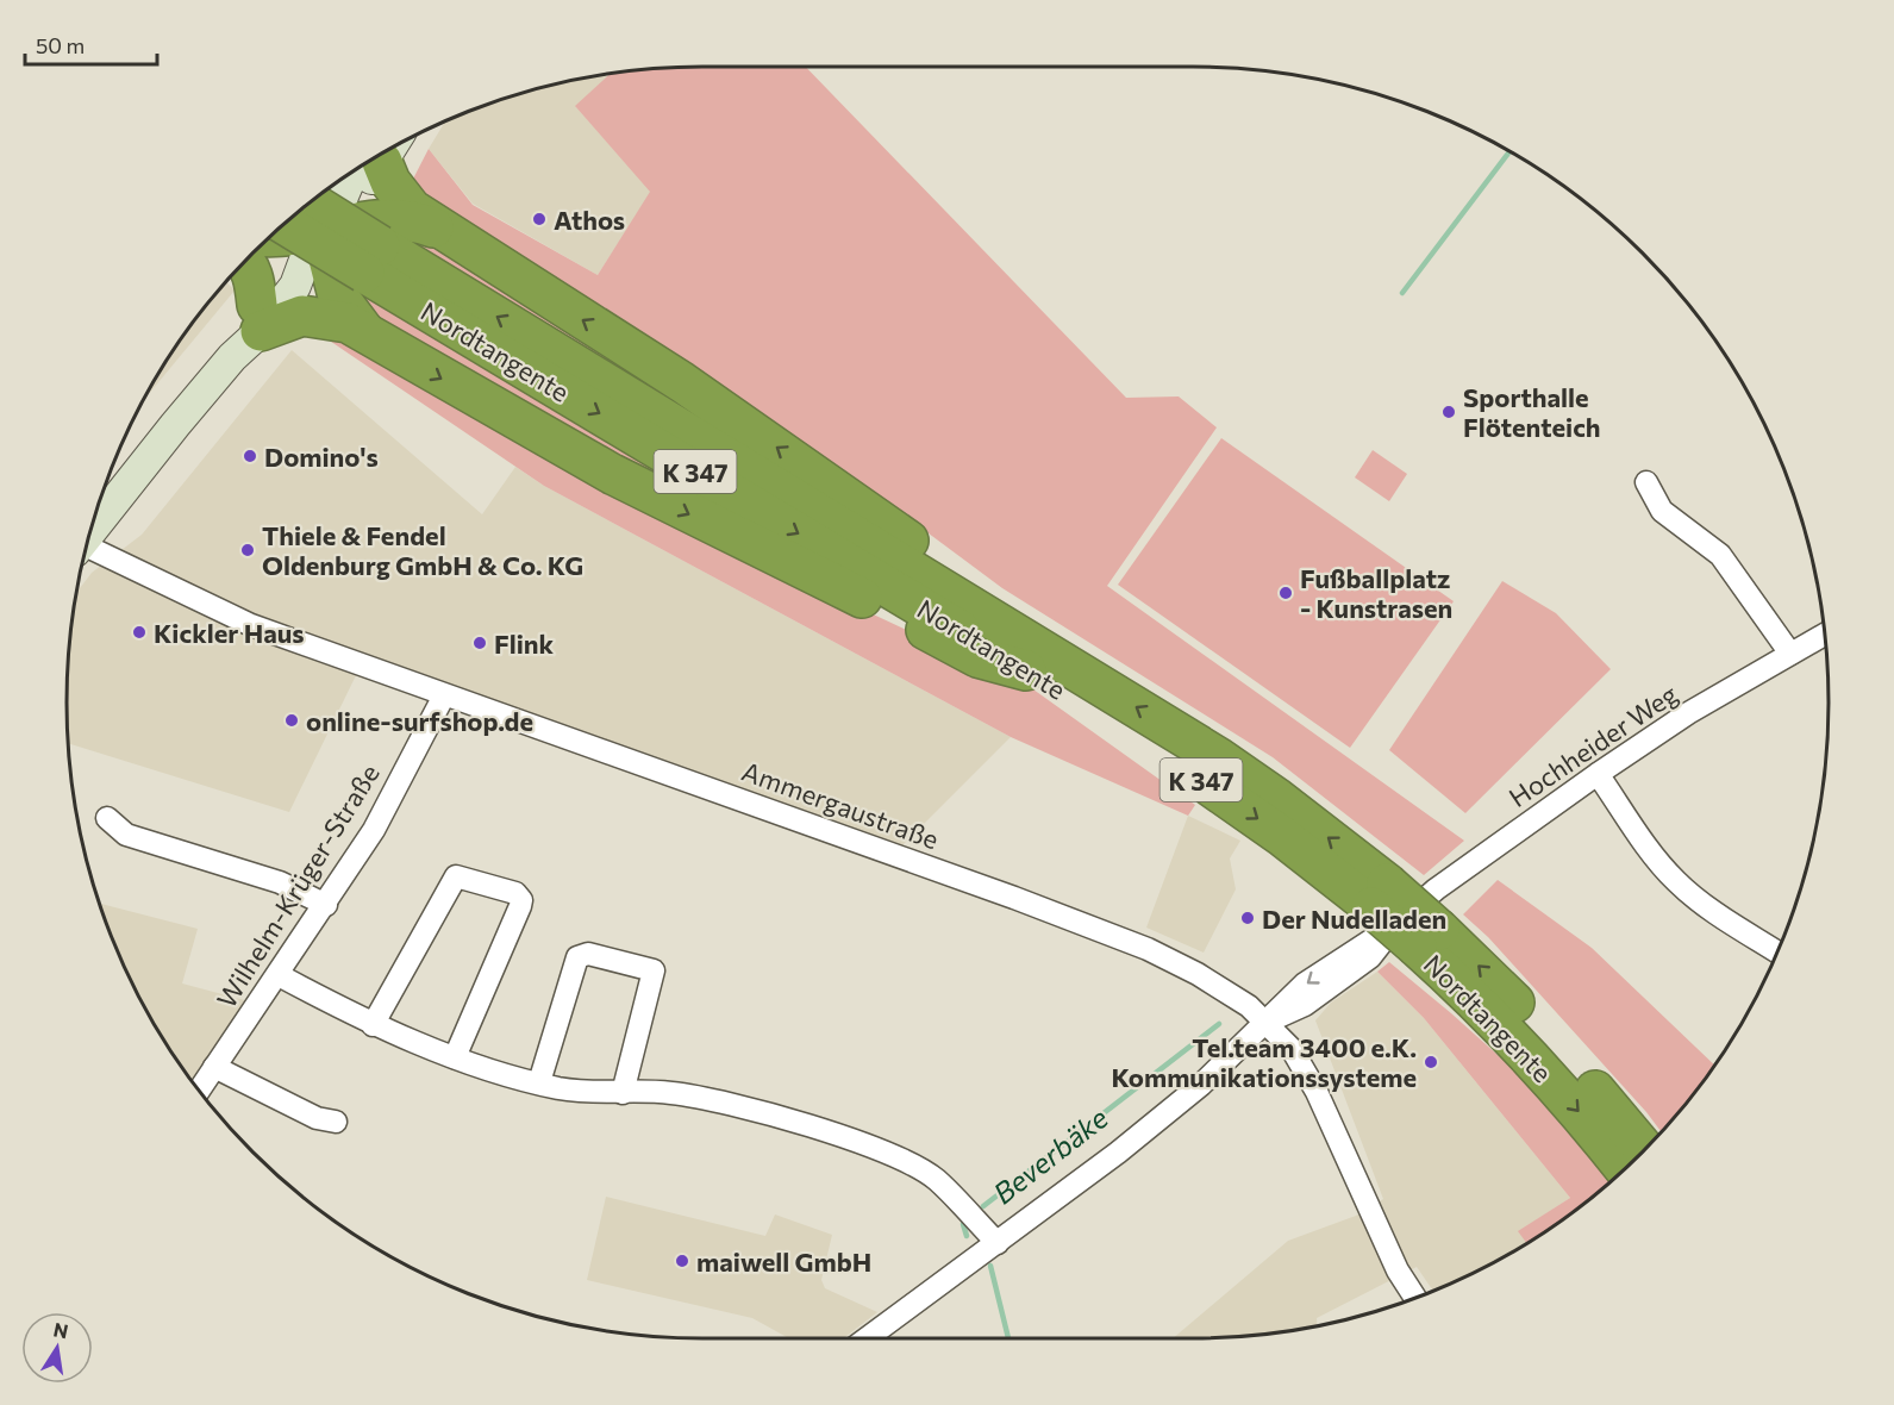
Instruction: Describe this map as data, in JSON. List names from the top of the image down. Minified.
{"streets":{"highway":["Nordtangente","K 347"],"street":["Hochheider Weg","Ammergaustraße","Wilhelm-Krüger-Straße"]},"crossings":[["Nordtangente","K 347"],["Nordtangente","Hochheider Weg"],["Hochheider Weg","Ammergaustraße"],["Ammergaustraße","Wilhelm-Krüger-Straße"]],"water":["Beverbäke"],"places":["Athos","Sporthalle Flötenteich","Domino's","Thiele & Fendel Oldenburg GmbH & Co. KG","Fußballplatz - Kunstrasen","Kickler Haus","Flink","online-surfshop.de","Der Nudelladen","Tel.team 3400 e.K. Kommunikationssysteme","maiwell GmbH"],"scale_bar":"50 m","north":"top"}
